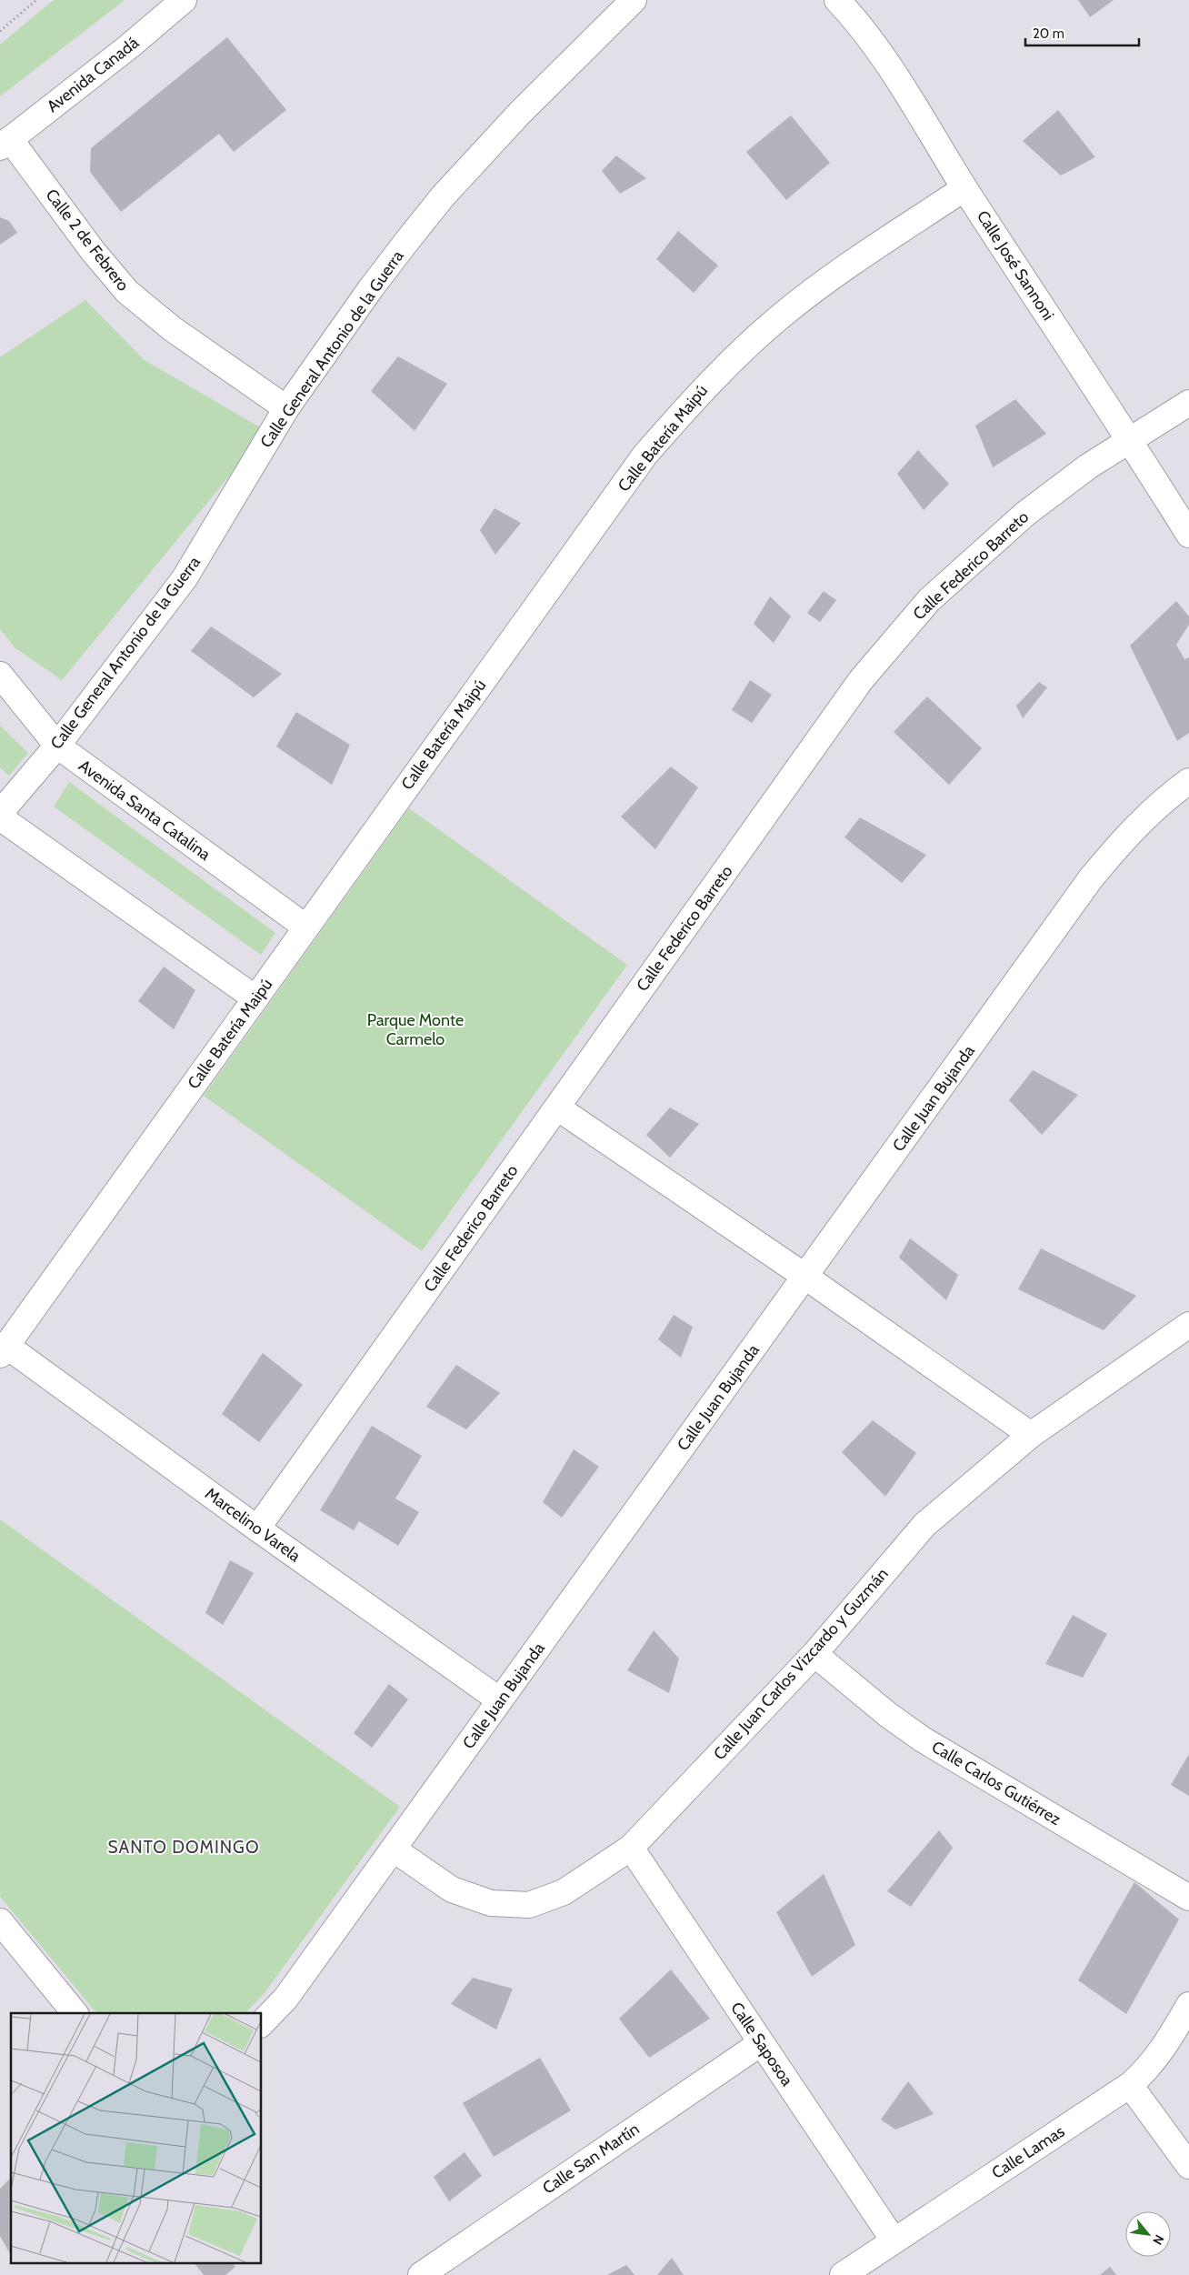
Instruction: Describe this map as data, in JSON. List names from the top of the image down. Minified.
{"streets":{"street":["Avenida Canadá","Calle 2 de Febrero","Calle José Sannoni","Calle General Antonio de la Guerra","Calle Batería Maipú","Calle Federico Barreto","Avenida Santa Catalina","Calle Juan Bujanda","Marcelino Varela","Calle Juan Carlos Vizcardo y Guzmán","Calle Carlos Gutiérrez","Calle Saposoa","Calle Lamas","Calle San Martín"]},"crossings":[["Avenida Canadá","Calle 2 de Febrero"],["Calle 2 de Febrero","Calle General Antonio de la Guerra"],["Calle José Sannoni","Calle Batería Maipú"],["Calle José Sannoni","Calle Federico Barreto"],["Calle General Antonio de la Guerra","Avenida Santa Catalina"],["Calle Batería Maipú","Avenida Santa Catalina"],["Calle Batería Maipú","Marcelino Varela"],["Calle Federico Barreto","Marcelino Varela"],["Calle Juan Bujanda","Marcelino Varela"],["Calle Juan Bujanda","Calle Juan Carlos Vizcardo y Guzmán"],["Calle Juan Carlos Vizcardo y Guzmán","Calle Carlos Gutiérrez"],["Calle Juan Carlos Vizcardo y Guzmán","Calle Saposoa"],["Calle Saposoa","Calle Lamas"],["Calle Saposoa","Calle San Martín"]],"districts":["SANTO DOMINGO"],"parks":["Parque Monte Carmelo"],"scale_bar":"20 m","north":"bottom right"}
